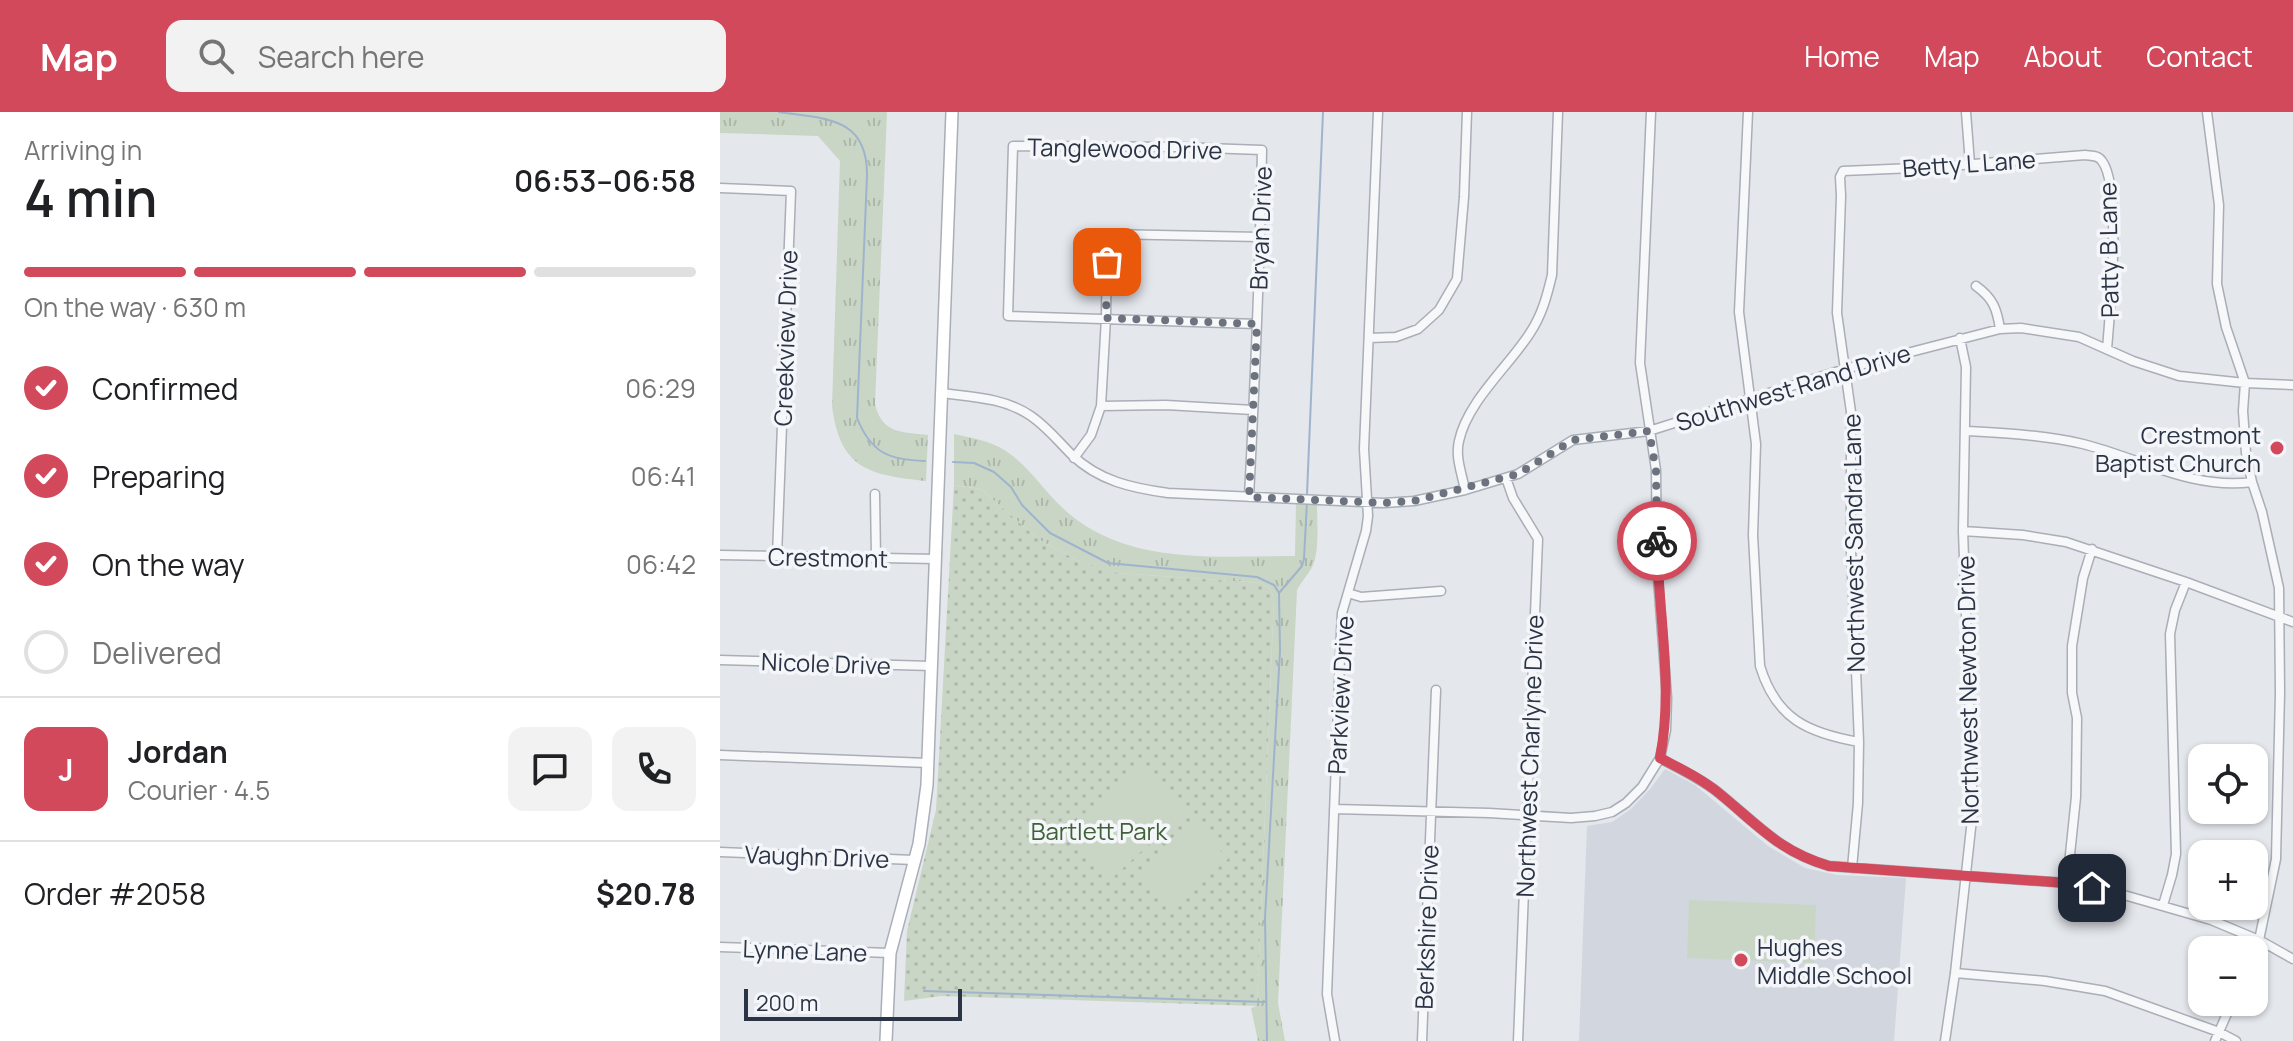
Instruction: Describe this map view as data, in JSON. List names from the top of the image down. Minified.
{"streets":{"street":["Tanglewood Drive","Betty L Lane","Bryan Drive","Patty B Lane","Creekview Drive","Southwest Rand Drive","Northwest Sandra Lane","Crestmont","Nicole Drive","Northwest Newton Drive","Parkview Drive","Northwest Charlyne Drive","Vaughn Drive","Berkshire Drive","Lynne Lane"]},"crossings":[["Tanglewood Drive","Bryan Drive"],["Betty L Lane","Patty B Lane"],["Betty L Lane","Northwest Sandra Lane"],["Bryan Drive","Southwest Rand Drive"],["Patty B Lane","Southwest Rand Drive"],["Creekview Drive","Crestmont"],["Southwest Rand Drive","Northwest Sandra Lane"],["Southwest Rand Drive","Northwest Newton Drive"],["Southwest Rand Drive","Parkview Drive"],["Southwest Rand Drive","Northwest Charlyne Drive"]],"parks":["Bartlett Park"],"places":["Crestmont Baptist Church","Hughes Middle School"],"scale_bar":"200 m","page":{"header":"Map","search":"Search here","nav":["Home","Map","About","Contact"],"heading":["4 min","Arriving in","06:53–06:58"],"panel":["Jordan","Courier · 4.5","Order #2058","$20.78"],"bar":"On the way · 630 m","list":[["Confirmed","06:29"],["Preparing","06:41"],["On the way","06:42"],"Delivered"],"round":"J","map_buttons":["+","−"],"scale":"200 m"}}
